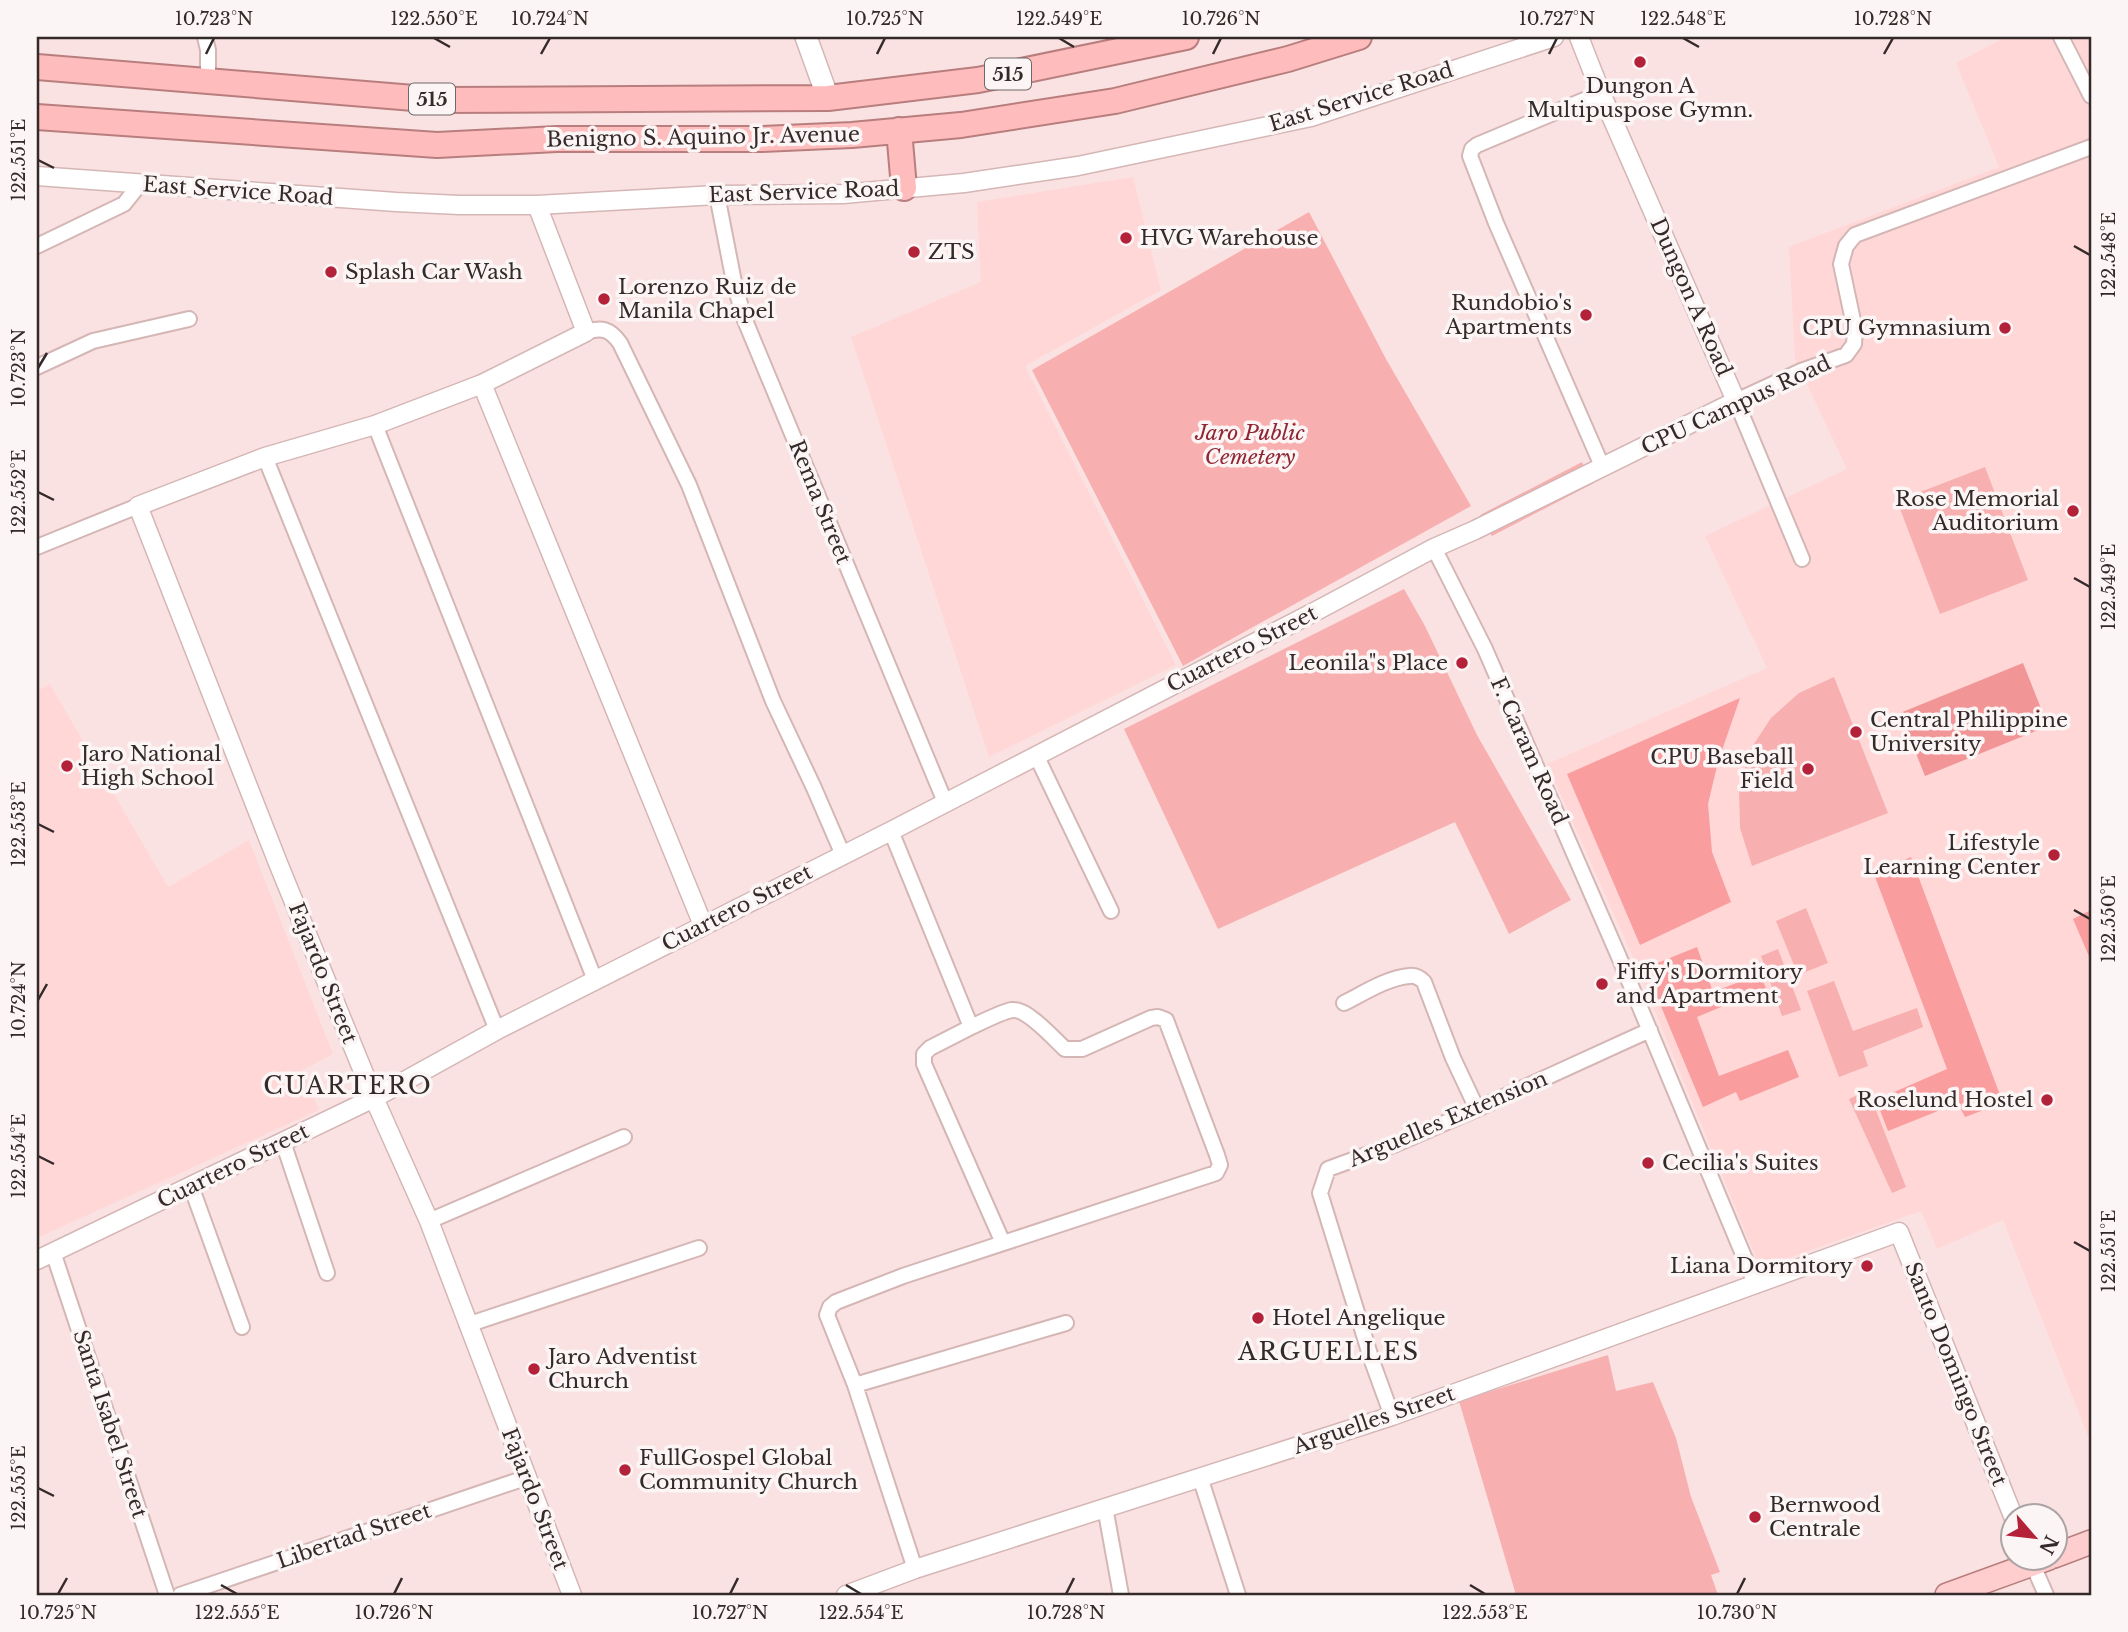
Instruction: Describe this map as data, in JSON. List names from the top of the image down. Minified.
{"streets":{"highway":["515","Benigno S. Aquino Jr. Avenue"],"street":["East Service Road","Dungon A Road","CPU Campus Road","Rema Street","Cuartero Street","F. Caram Road","Fajardo Street","Arguelles Extension","Santo Domingo Street","Arguelles Street","Santa Isabel Street","Libertad Street"]},"crossings":[["East Service Road","Rema Street"],["Dungon A Road","CPU Campus Road"],["CPU Campus Road","Cuartero Street"],["CPU Campus Road","F. Caram Road"],["Rema Street","Cuartero Street"],["Cuartero Street","F. Caram Road"],["Cuartero Street","Fajardo Street"],["Cuartero Street","Santa Isabel Street"],["F. Caram Road","Arguelles Extension"],["Fajardo Street","Libertad Street"],["Arguelles Extension","Arguelles Street"],["Santo Domingo Street","Arguelles Street"]],"districts":["CUARTERO","ARGUELLES"],"parks":["Jaro Public Cemetery"],"places":["Dungon A Multipuspose Gymn.","HVG Warehouse","ZTS","Splash Car Wash","Lorenzo Ruiz de Manila Chapel","Rundobio's Apartments","CPU Gymnasium","Rose Memorial Auditorium","Leonila\"s Place","Central Philippine University","Jaro National High School","CPU Baseball Field","Lifestyle Learning Center","Fiffy's Dormitory and Apartment","Roselund Hostel","Cecilia's Suites","Liana Dormitory","Hotel Angelique","Jaro Adventist Church","FullGospel Global Community Church","Bernwood Centrale"],"north":"bottom right","coordinates":["10.723°N","122.550°E","10.724°N","10.725°N","122.549°E","10.726°N","10.727°N","122.548°E","10.728°N","122.551°E","122.552°E","122.553°E","122.554°E","122.555°E","10.730°N"]}
